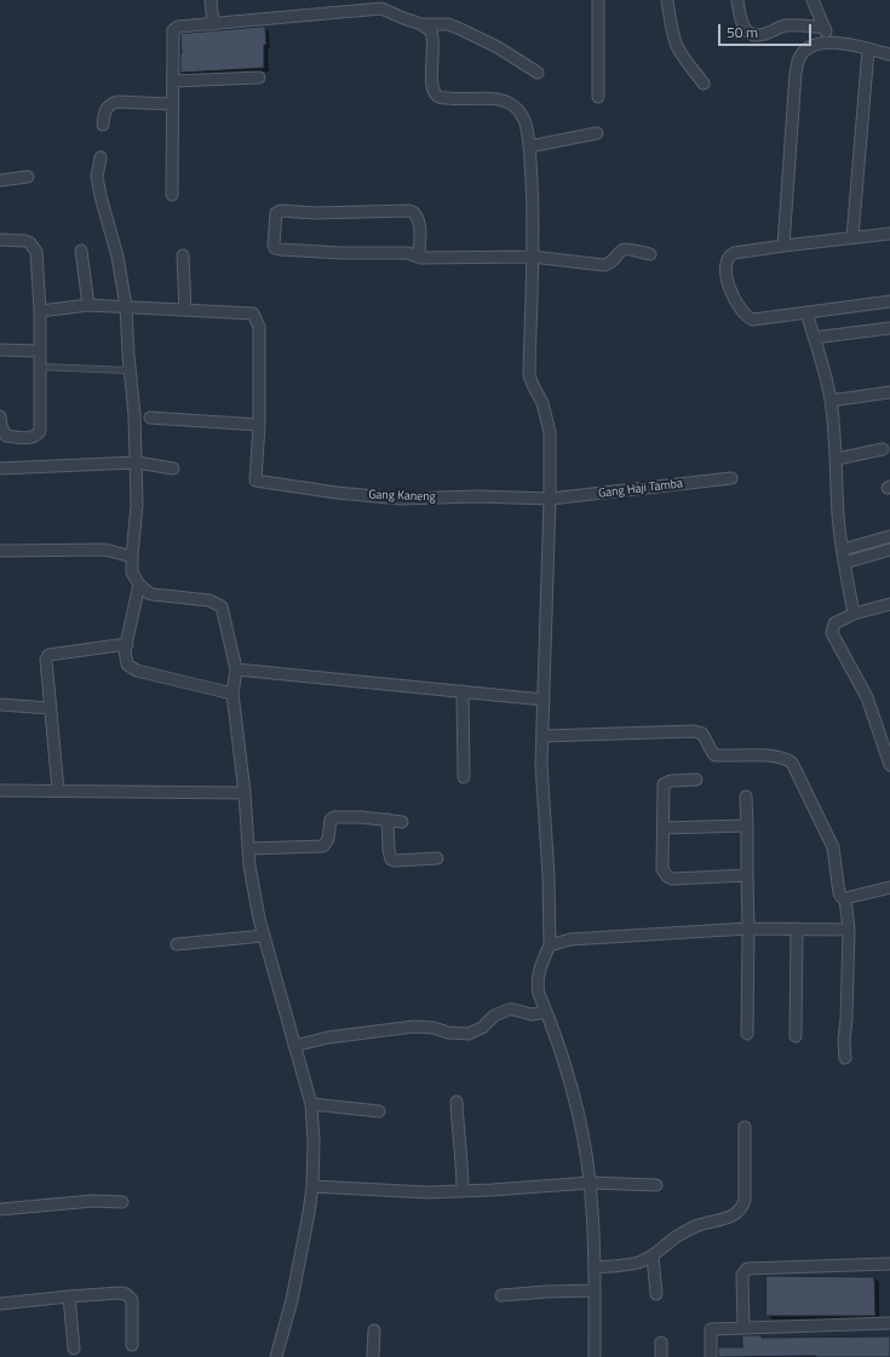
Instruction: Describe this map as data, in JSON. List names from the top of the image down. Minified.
{"streets":{"street":["Gang Haji Tamba","Gang Kaneng"]},"crossings":[["Gang Haji Tamba","Gang Kaneng"]],"scale_bar":"50 m"}
